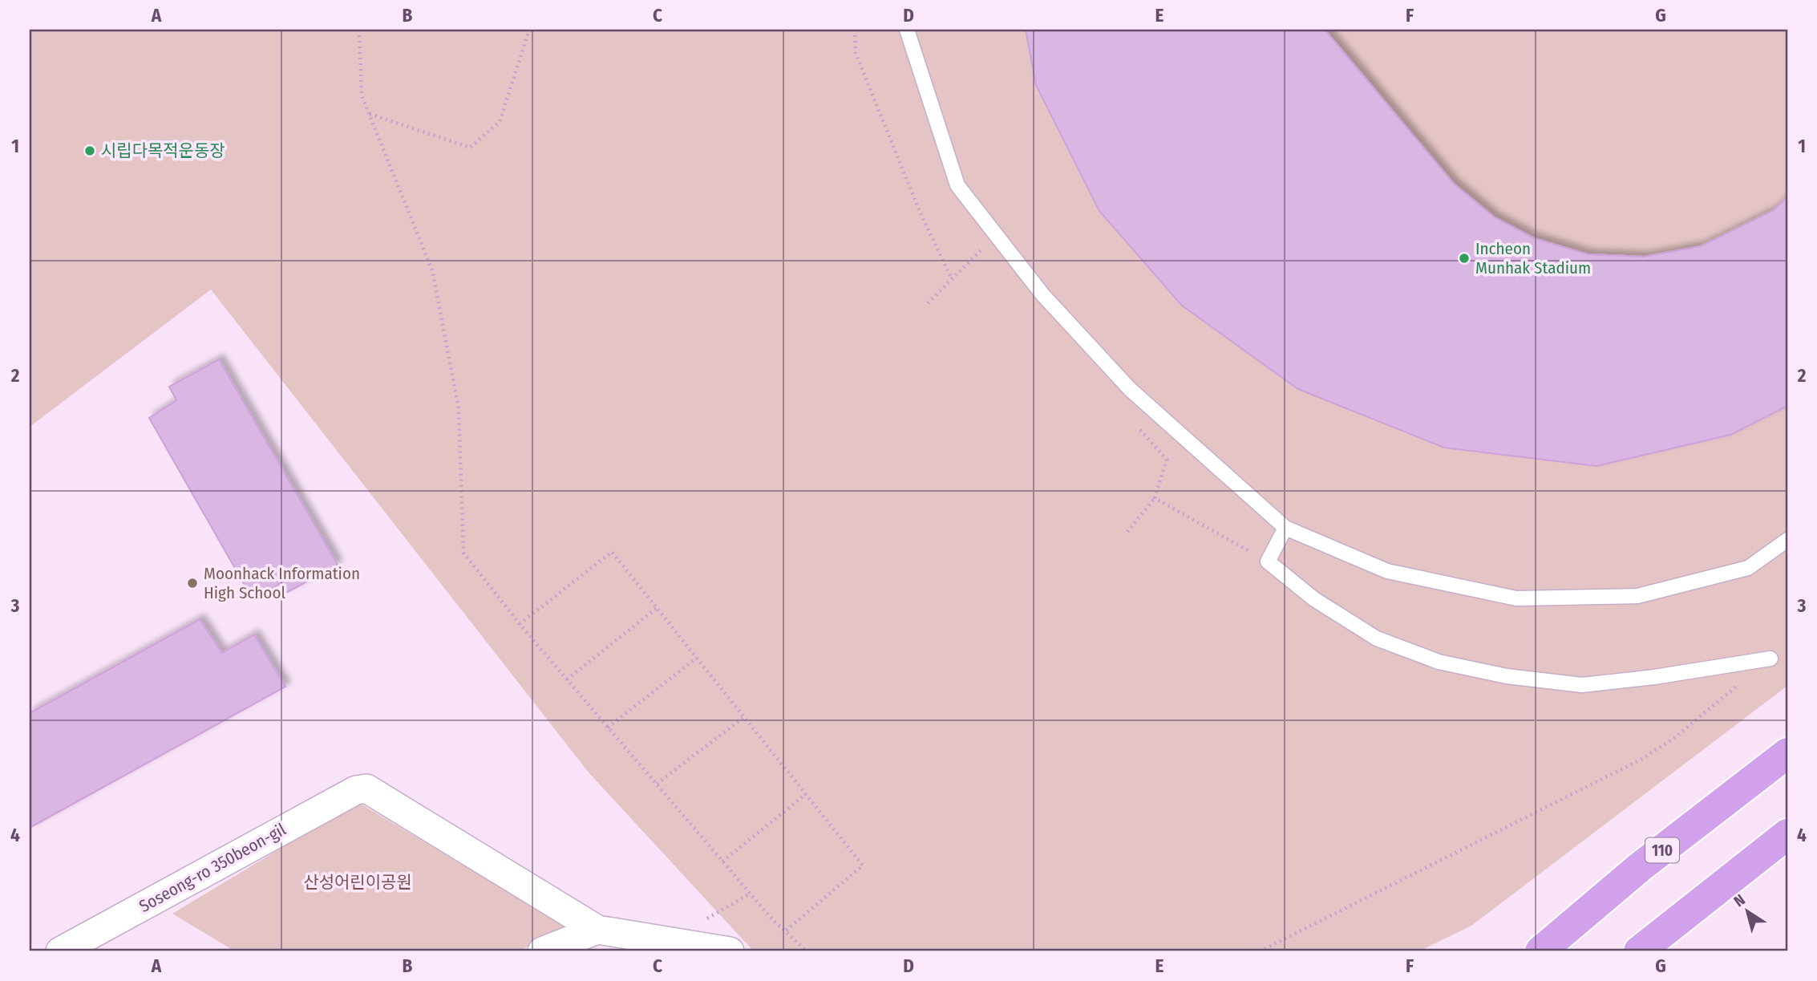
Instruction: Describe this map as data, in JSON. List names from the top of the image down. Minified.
{"streets":{"highway":["110"],"street":["Soseong-ro 350beon-gil"]},"parks":["산성어린이공원"],"places":["시립다목적운동장","Incheon Munhak Stadium","Moonhack Information High School"],"north":"top left","grid":{"columns":["A","B","C","D","E","F","G"],"rows":["1","2","3","4"]}}
